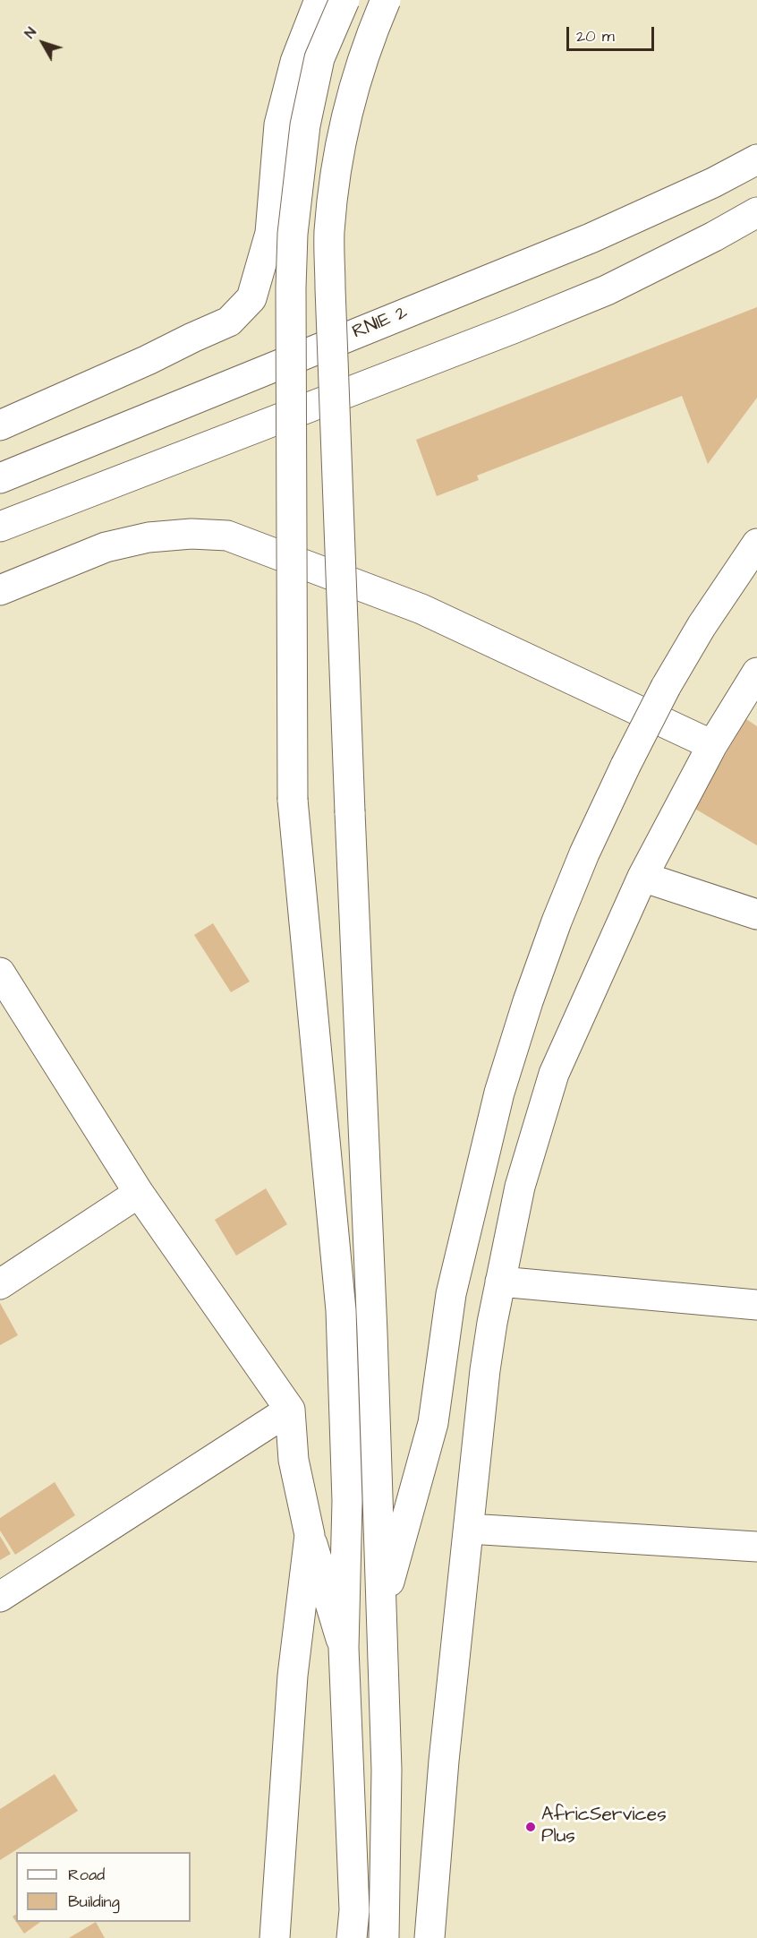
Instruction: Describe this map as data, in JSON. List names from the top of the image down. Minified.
{"streets":{"main road":["RNIE 2"]},"places":["AfricServices Plus"],"legend":["Road","Building"],"scale_bar":"20 m","north":"top left"}
